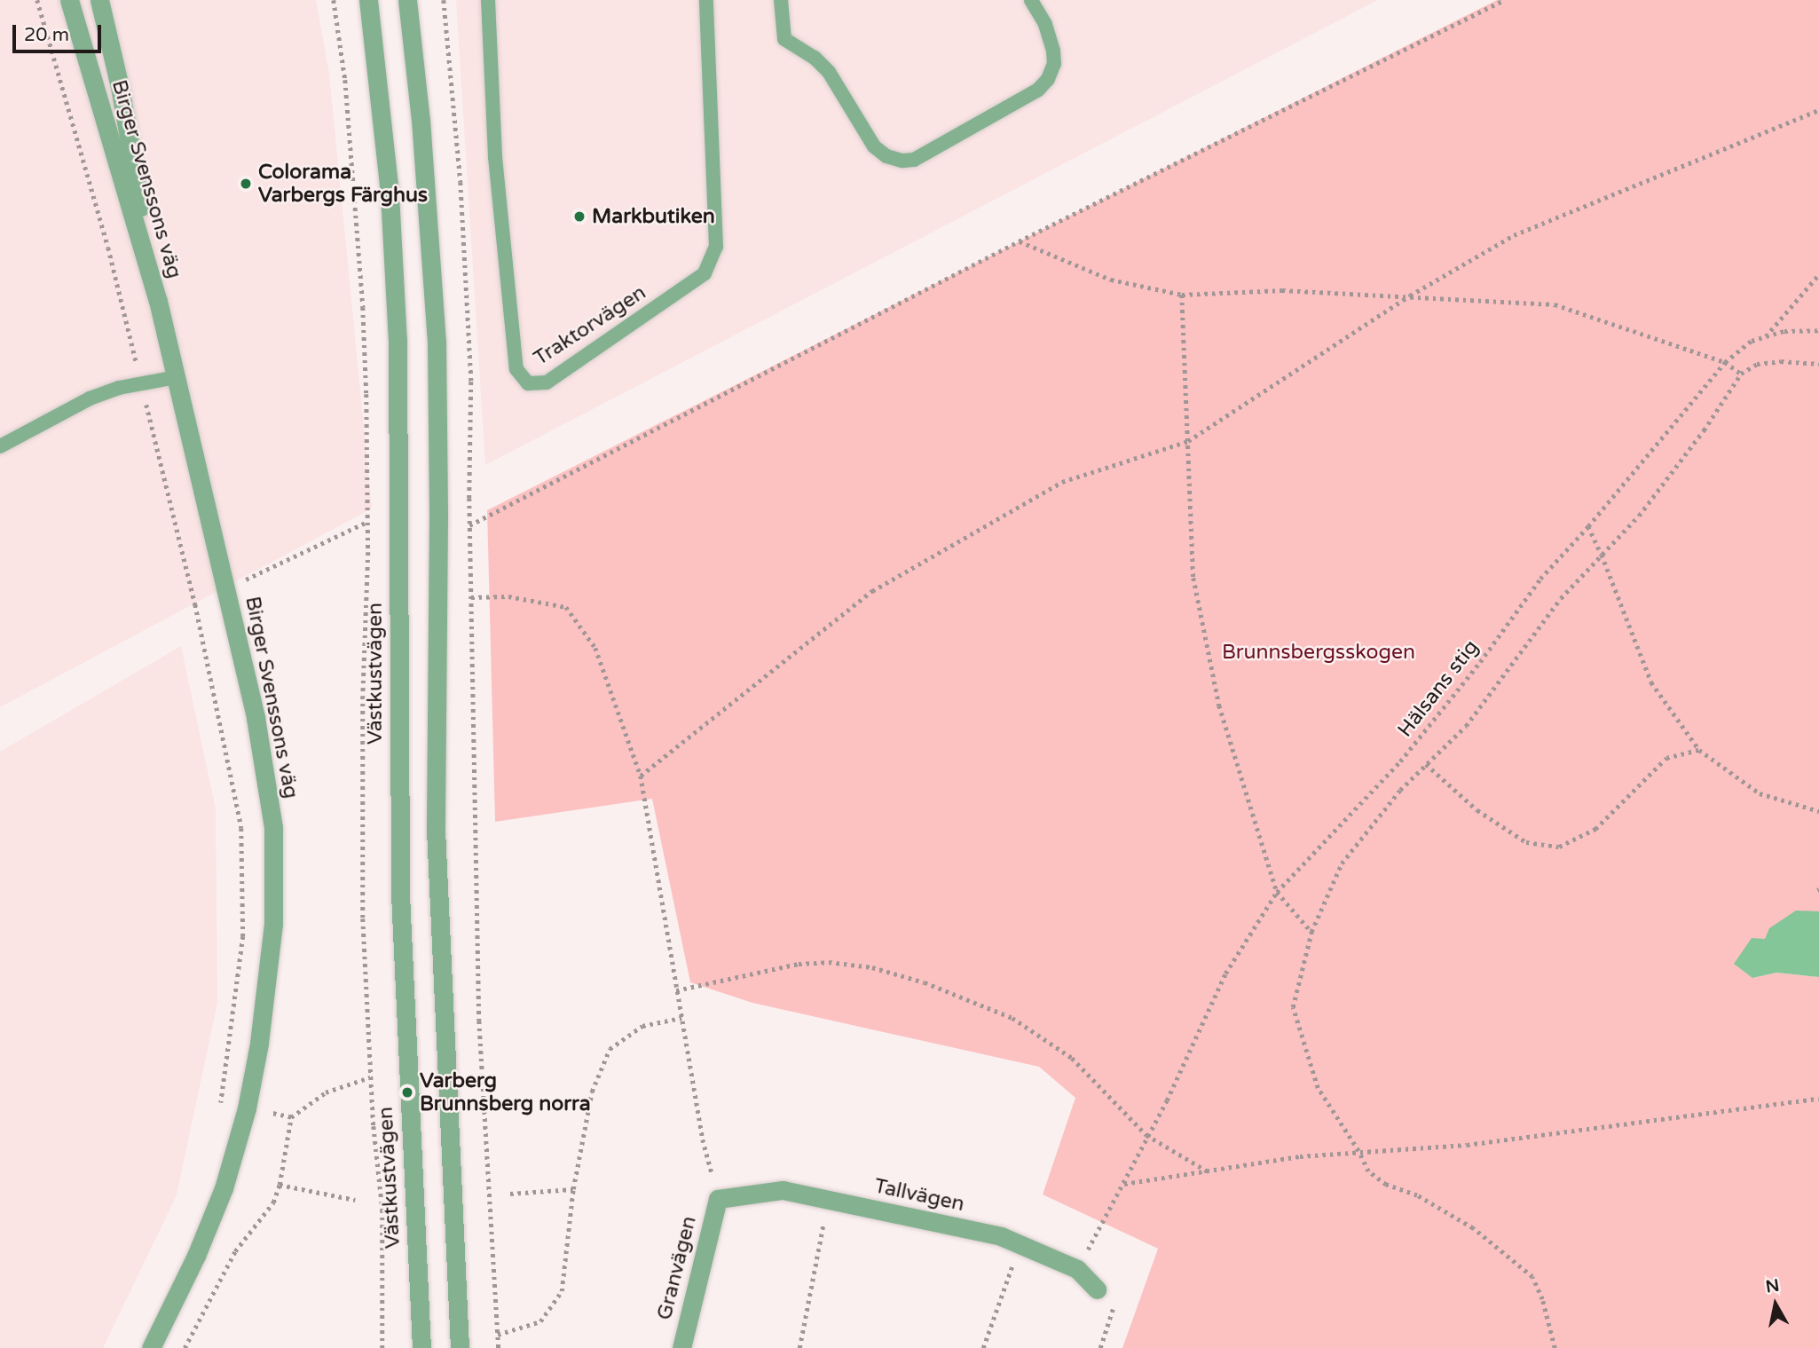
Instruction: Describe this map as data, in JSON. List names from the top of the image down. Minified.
{"streets":{"street":["Birger Svenssons väg","Västkustvägen","Tallvägen","Granvägen"],"lane":["Traktorvägen"],"path":["Hälsans stig"]},"crossings":[["Hälsans stig","Tallvägen"],["Tallvägen","Granvägen"]],"parks":["Brunnsbergsskogen"],"places":["Colorama Varbergs Färghus","Markbutiken","Varberg Brunnsberg norra"],"scale_bar":"20 m","north":"top"}
